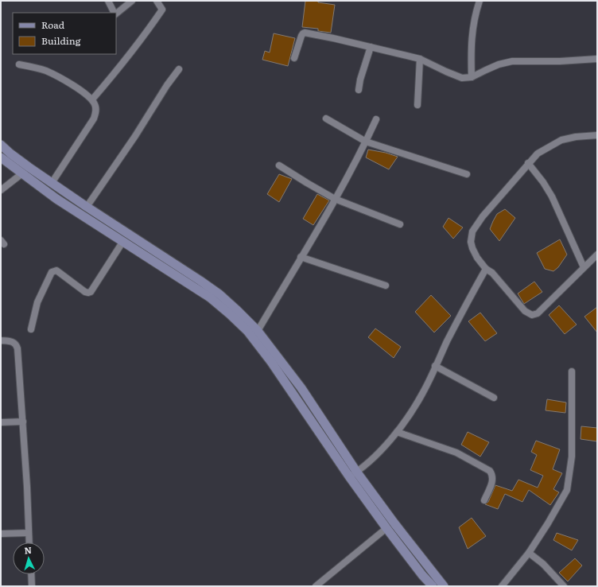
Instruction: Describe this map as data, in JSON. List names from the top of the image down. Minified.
{"legend":["Road","Building"],"north":"top"}
